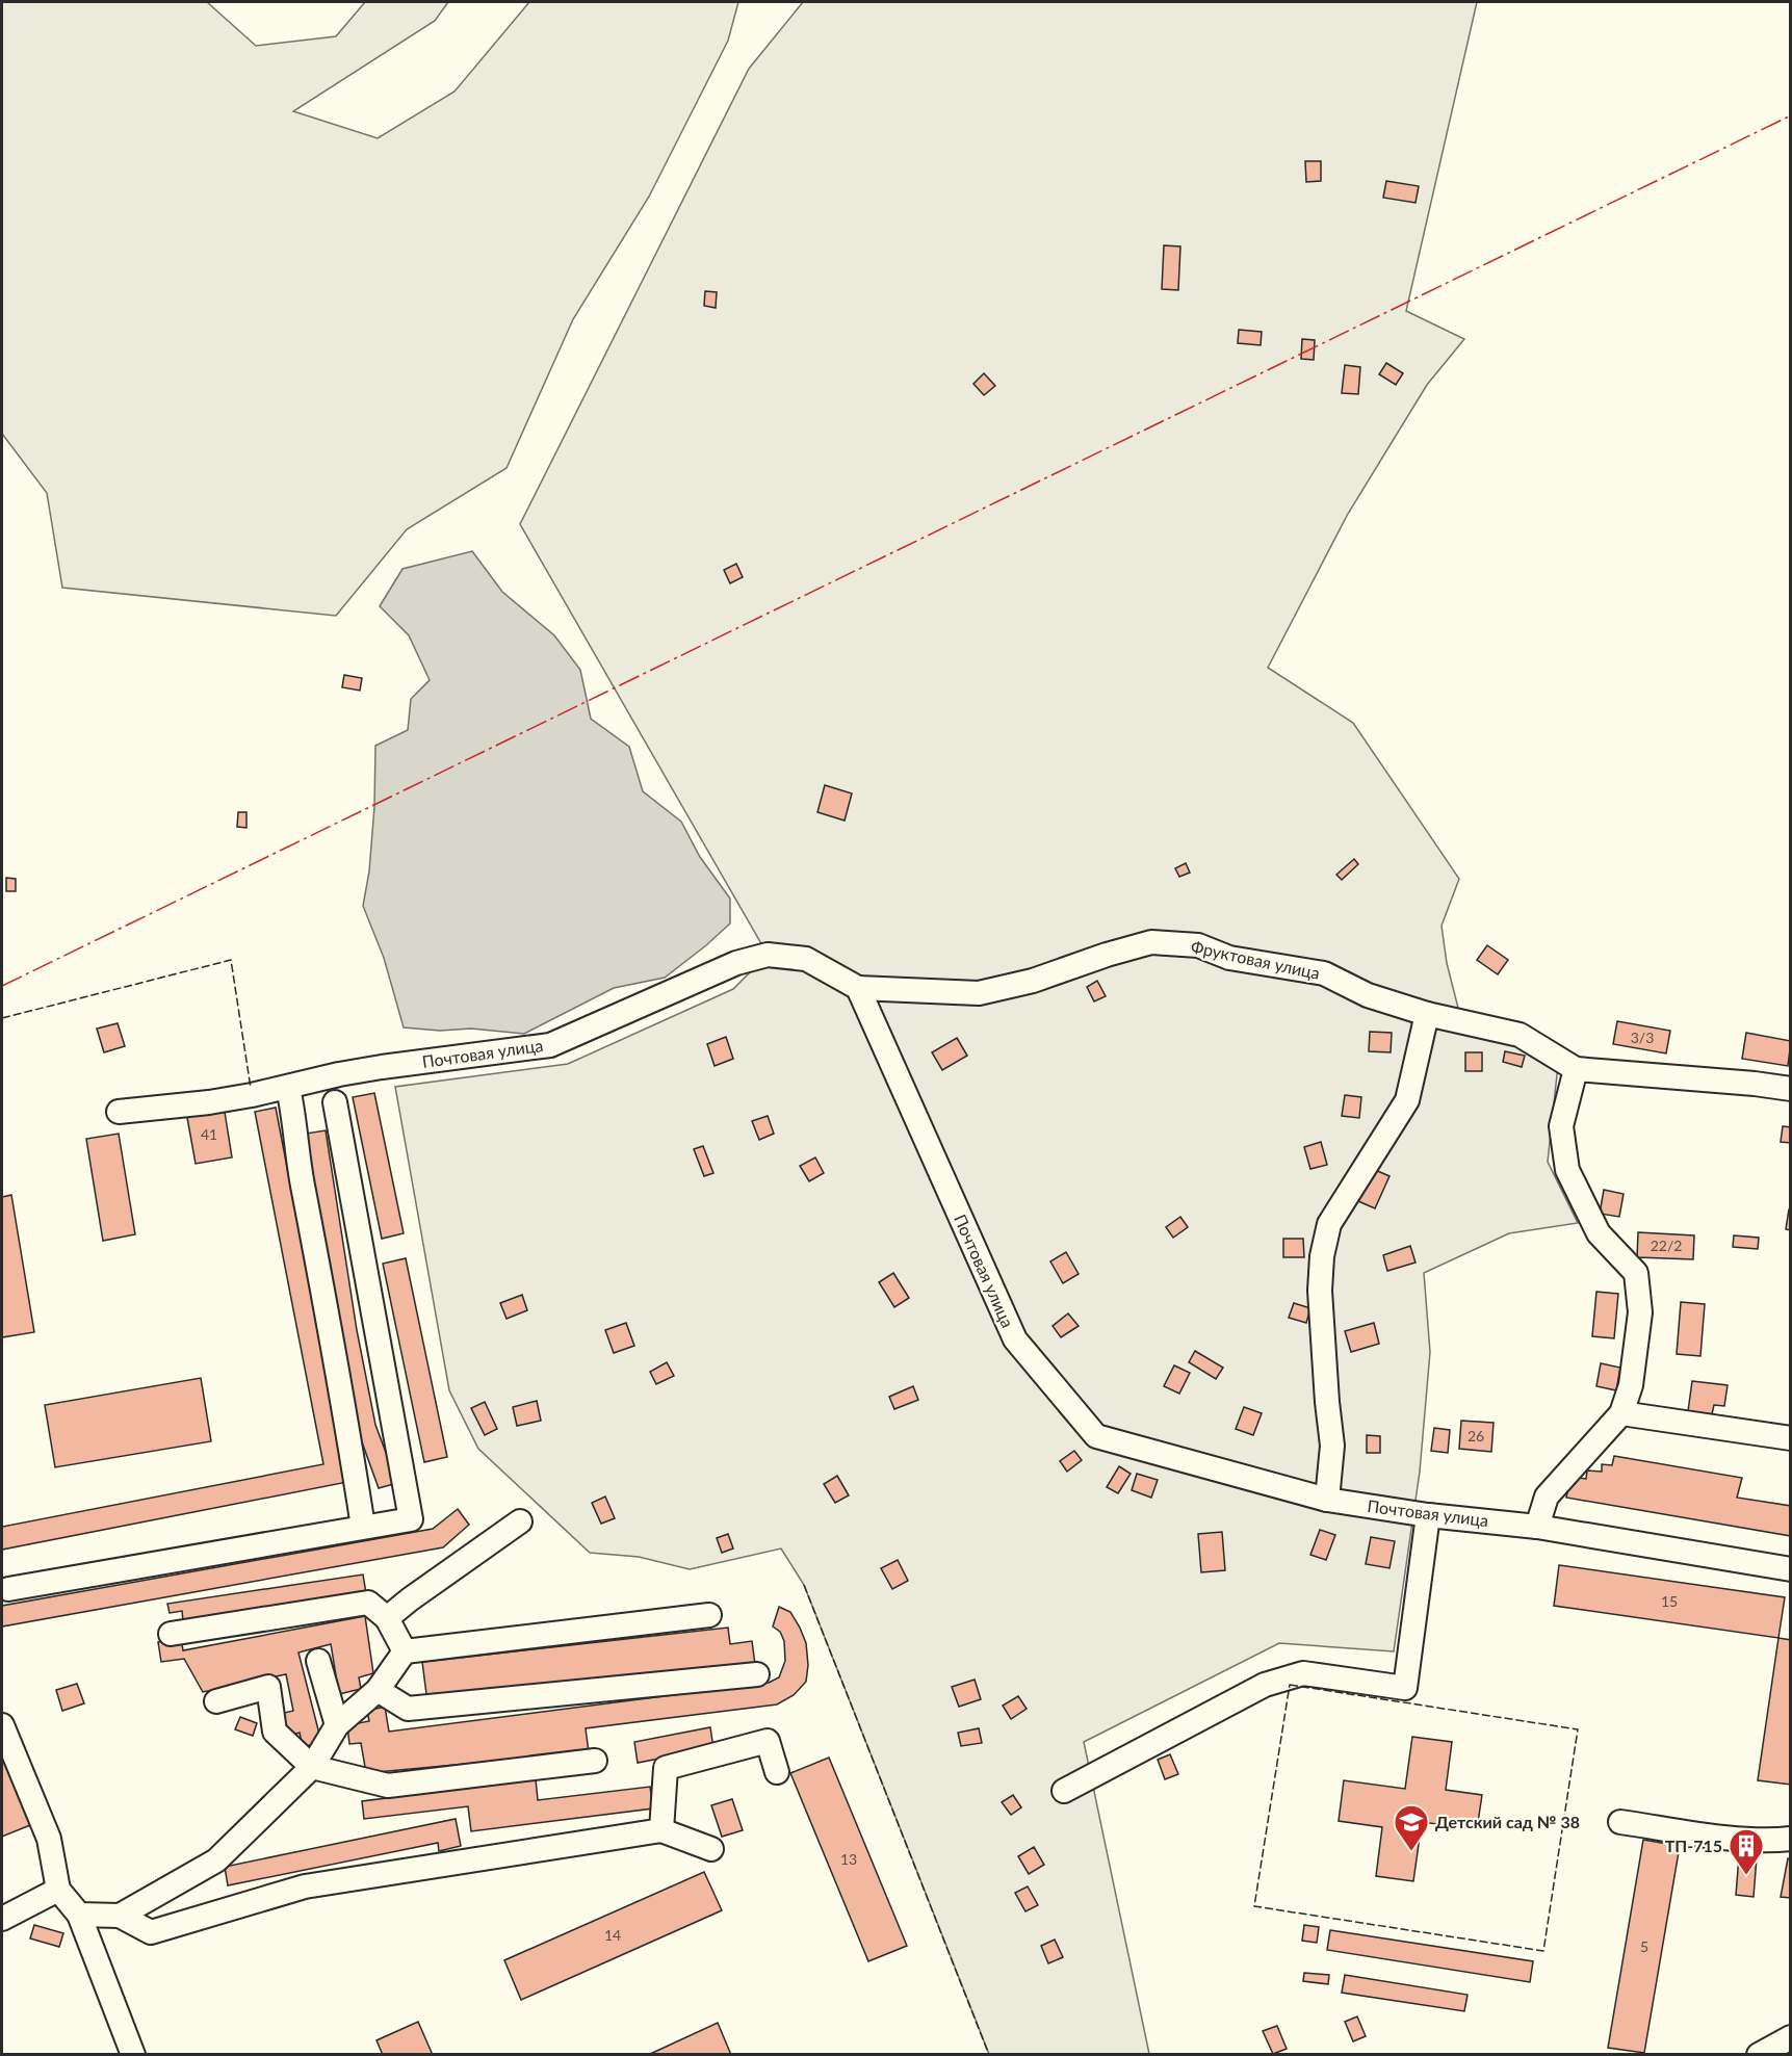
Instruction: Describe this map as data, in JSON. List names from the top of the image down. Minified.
{"streets":{"street":["Фруктовая улица","Почтовая улица"]},"crossings":[["Фруктовая улица","Почтовая улица"]],"places":{"school or university":["Детский сад № 38"],"building":["ТП-715"]},"house_numbers":["3/3","41","22/2","26","15","13","14","5"]}
